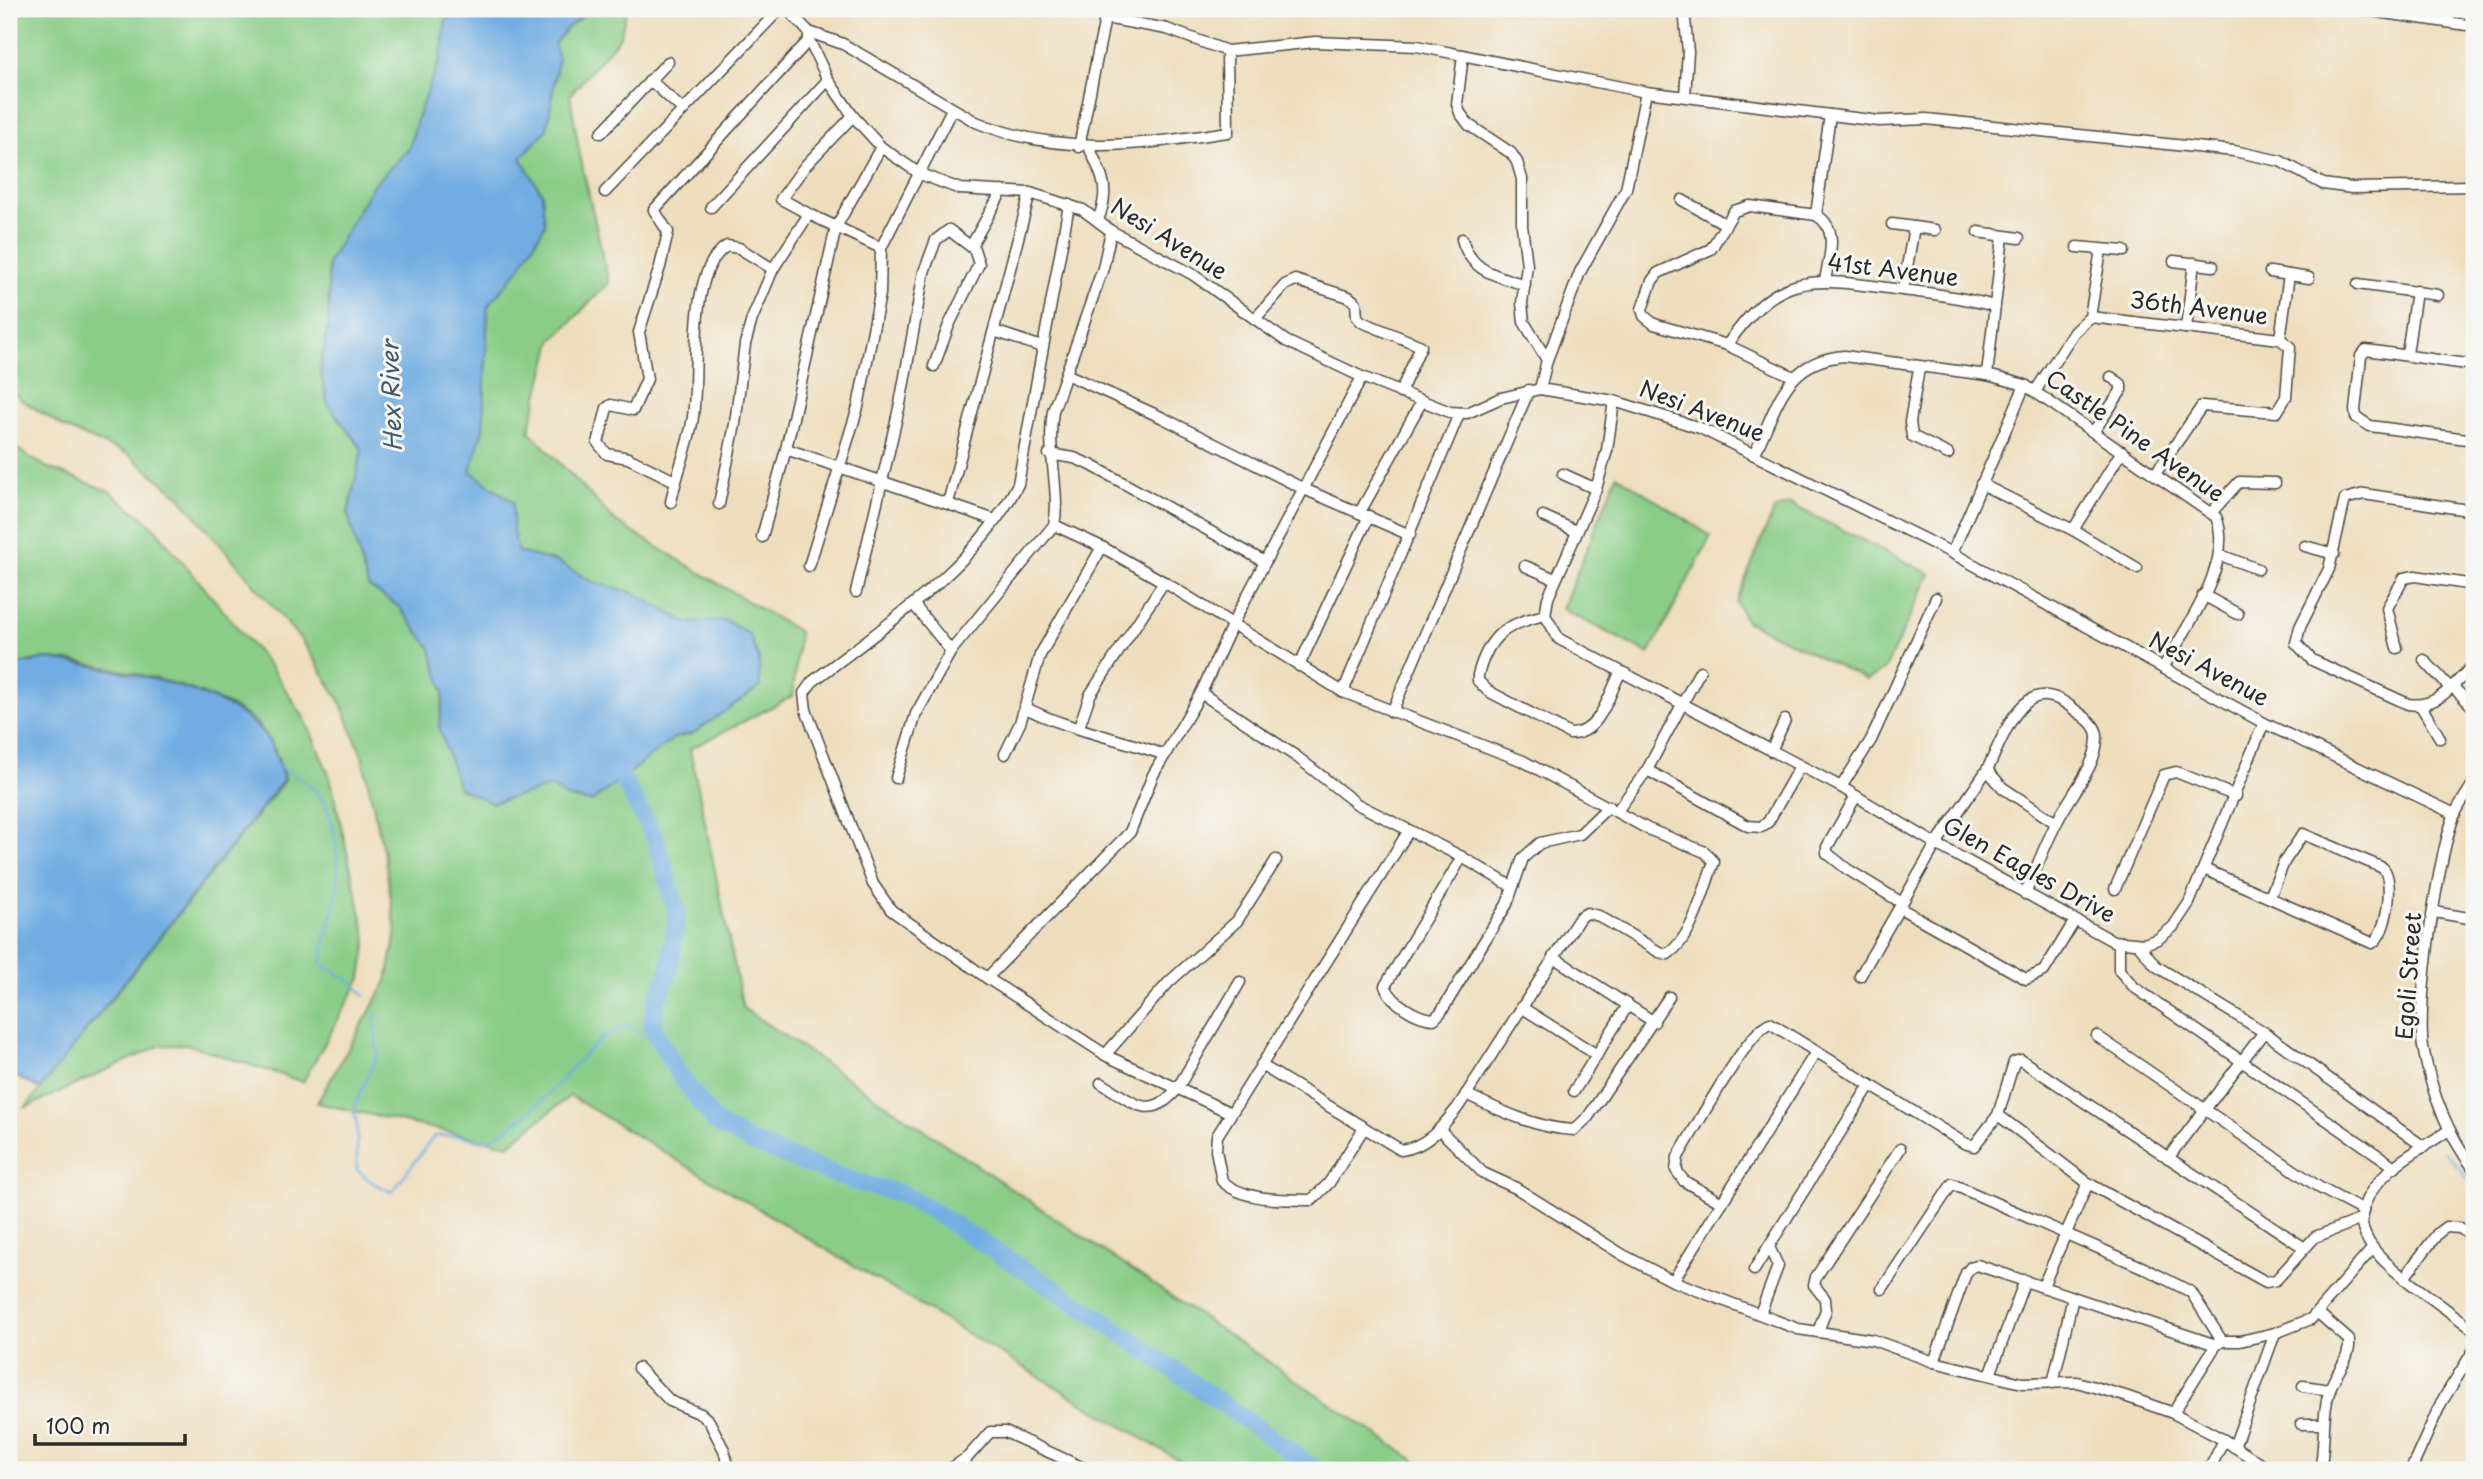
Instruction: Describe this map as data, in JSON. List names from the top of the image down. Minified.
{"streets":{"street":["Nesi Avenue","41st Avenue","36th Avenue","Castle Pine Avenue","Glen Eagles Drive","Egoli Street"]},"crossings":[["Nesi Avenue","Castle Pine Avenue"],["Nesi Avenue","Glen Eagles Drive"],["Nesi Avenue","Egoli Street"],["36th Avenue","Castle Pine Avenue"]],"water":["Hex River"],"scale_bar":"100 m"}
